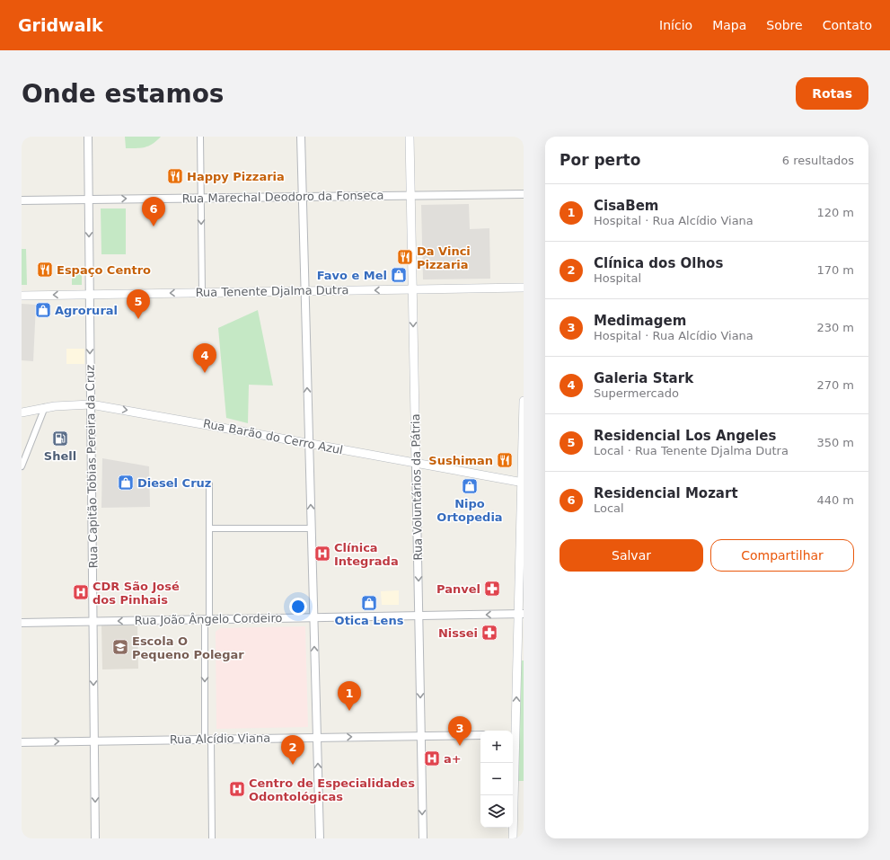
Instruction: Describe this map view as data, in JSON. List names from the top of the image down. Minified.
{"streets":{"main road":["Rua Tenente Djalma Dutra","Rua Barão do Cerro Azul","Rua Voluntários da Pátria"],"street":["Rua Marechal Deodoro da Fonseca","Rua Capitão Tobias Pereira da Cruz","Rua João Ângelo Cordeiro","Rua Alcídio Viana"]},"crossings":[["Rua Marechal Deodoro da Fonseca","Rua Capitão Tobias Pereira da Cruz"],["Rua Marechal Deodoro da Fonseca","Rua Voluntários da Pátria"],["Rua Tenente Djalma Dutra","Rua Capitão Tobias Pereira da Cruz"],["Rua Tenente Djalma Dutra","Rua Voluntários da Pátria"],["Rua Barão do Cerro Azul","Rua Capitão Tobias Pereira da Cruz"],["Rua Barão do Cerro Azul","Rua Voluntários da Pátria"],["Rua Capitão Tobias Pereira da Cruz","Rua João Ângelo Cordeiro"],["Rua Capitão Tobias Pereira da Cruz","Rua Alcídio Viana"],["Rua Voluntários da Pátria","Rua João Ângelo Cordeiro"],["Rua Voluntários da Pátria","Rua Alcídio Viana"]],"one_way":["Rua Tenente Djalma Dutra","Rua Barão do Cerro Azul","Rua Capitão Tobias Pereira da Cruz","Rua Voluntários da Pátria","Rua João Ângelo Cordeiro","Rua Alcídio Viana"],"places":{"restaurant":["Happy Pizzaria","Da Vinci Pizzaria","Espaço Centro","Sushiman"],"shop":["Favo e Mel","Agrorural","Diesel Cruz","Nipo Ortopedia","Otica Lens"],"fuel station":["Shell"],"hospital":["Clínica Integrada","CDR São José dos Pinhais","a+","Centro de Especialidades Odontológicas"],"pharmacy":["Panvel","Nissei"],"school or university":["Escola O Pequeno Polegar"]},"page":{"header":"Gridwalk","nav":["Início","Mapa","Sobre","Contato"],"buttons":["Rotas",["Salvar","Compartilhar"]],"title":"Onde estamos","heading":["Por perto","6 resultados"],"list":[{"mark":"1","name":"CisaBem","note":"Hospital · Rua Alcídio Viana","value":"120 m"},{"mark":"2","name":"Clínica dos Olhos","note":"Hospital","value":"170 m"},{"mark":"3","name":"Medimagem","note":"Hospital · Rua Alcídio Viana","value":"230 m"},{"mark":"4","name":"Galeria Stark","note":"Supermercado","value":"270 m"},{"mark":"5","name":"Residencial Los Angeles","note":"Local · Rua Tenente Djalma Dutra","value":"350 m"},{"mark":"6","name":"Residencial Mozart","note":"Local","value":"440 m"}],"pins":["6","5","4","1","3","2"],"map_buttons":["+","−"]}}
